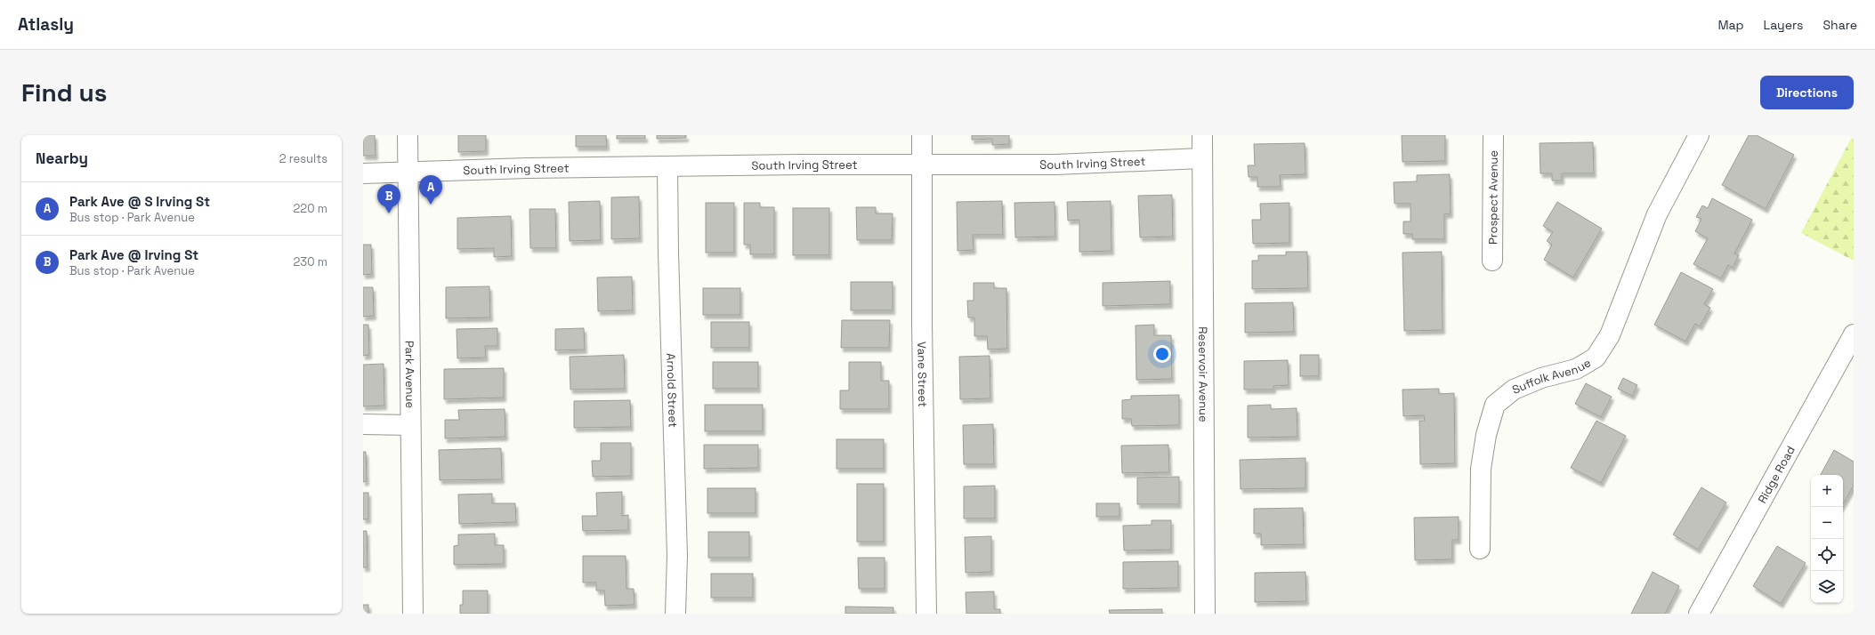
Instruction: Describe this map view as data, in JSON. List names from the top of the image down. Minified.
{"streets":{"street":["South Irving Street","Prospect Avenue","Park Avenue","Vane Street","Reservoir Avenue","Suffolk Avenue","Arnold Street","Ridge Road"]},"crossings":[["South Irving Street","Park Avenue"],["South Irving Street","Vane Street"],["South Irving Street","Reservoir Avenue"],["South Irving Street","Arnold Street"]],"page":{"header":"Atlasly","nav":["Map","Layers","Share"],"buttons":"Directions","title":"Find us","heading":["Nearby","2 results"],"pins":["A","B"],"list":[{"mark":"A","name":"Park Ave @ S Irving St","note":"Bus stop · Park Avenue","value":"220 m"},{"mark":"B","name":"Park Ave @ Irving St","note":"Bus stop · Park Avenue","value":"230 m"}],"map_buttons":["+","−"]}}
